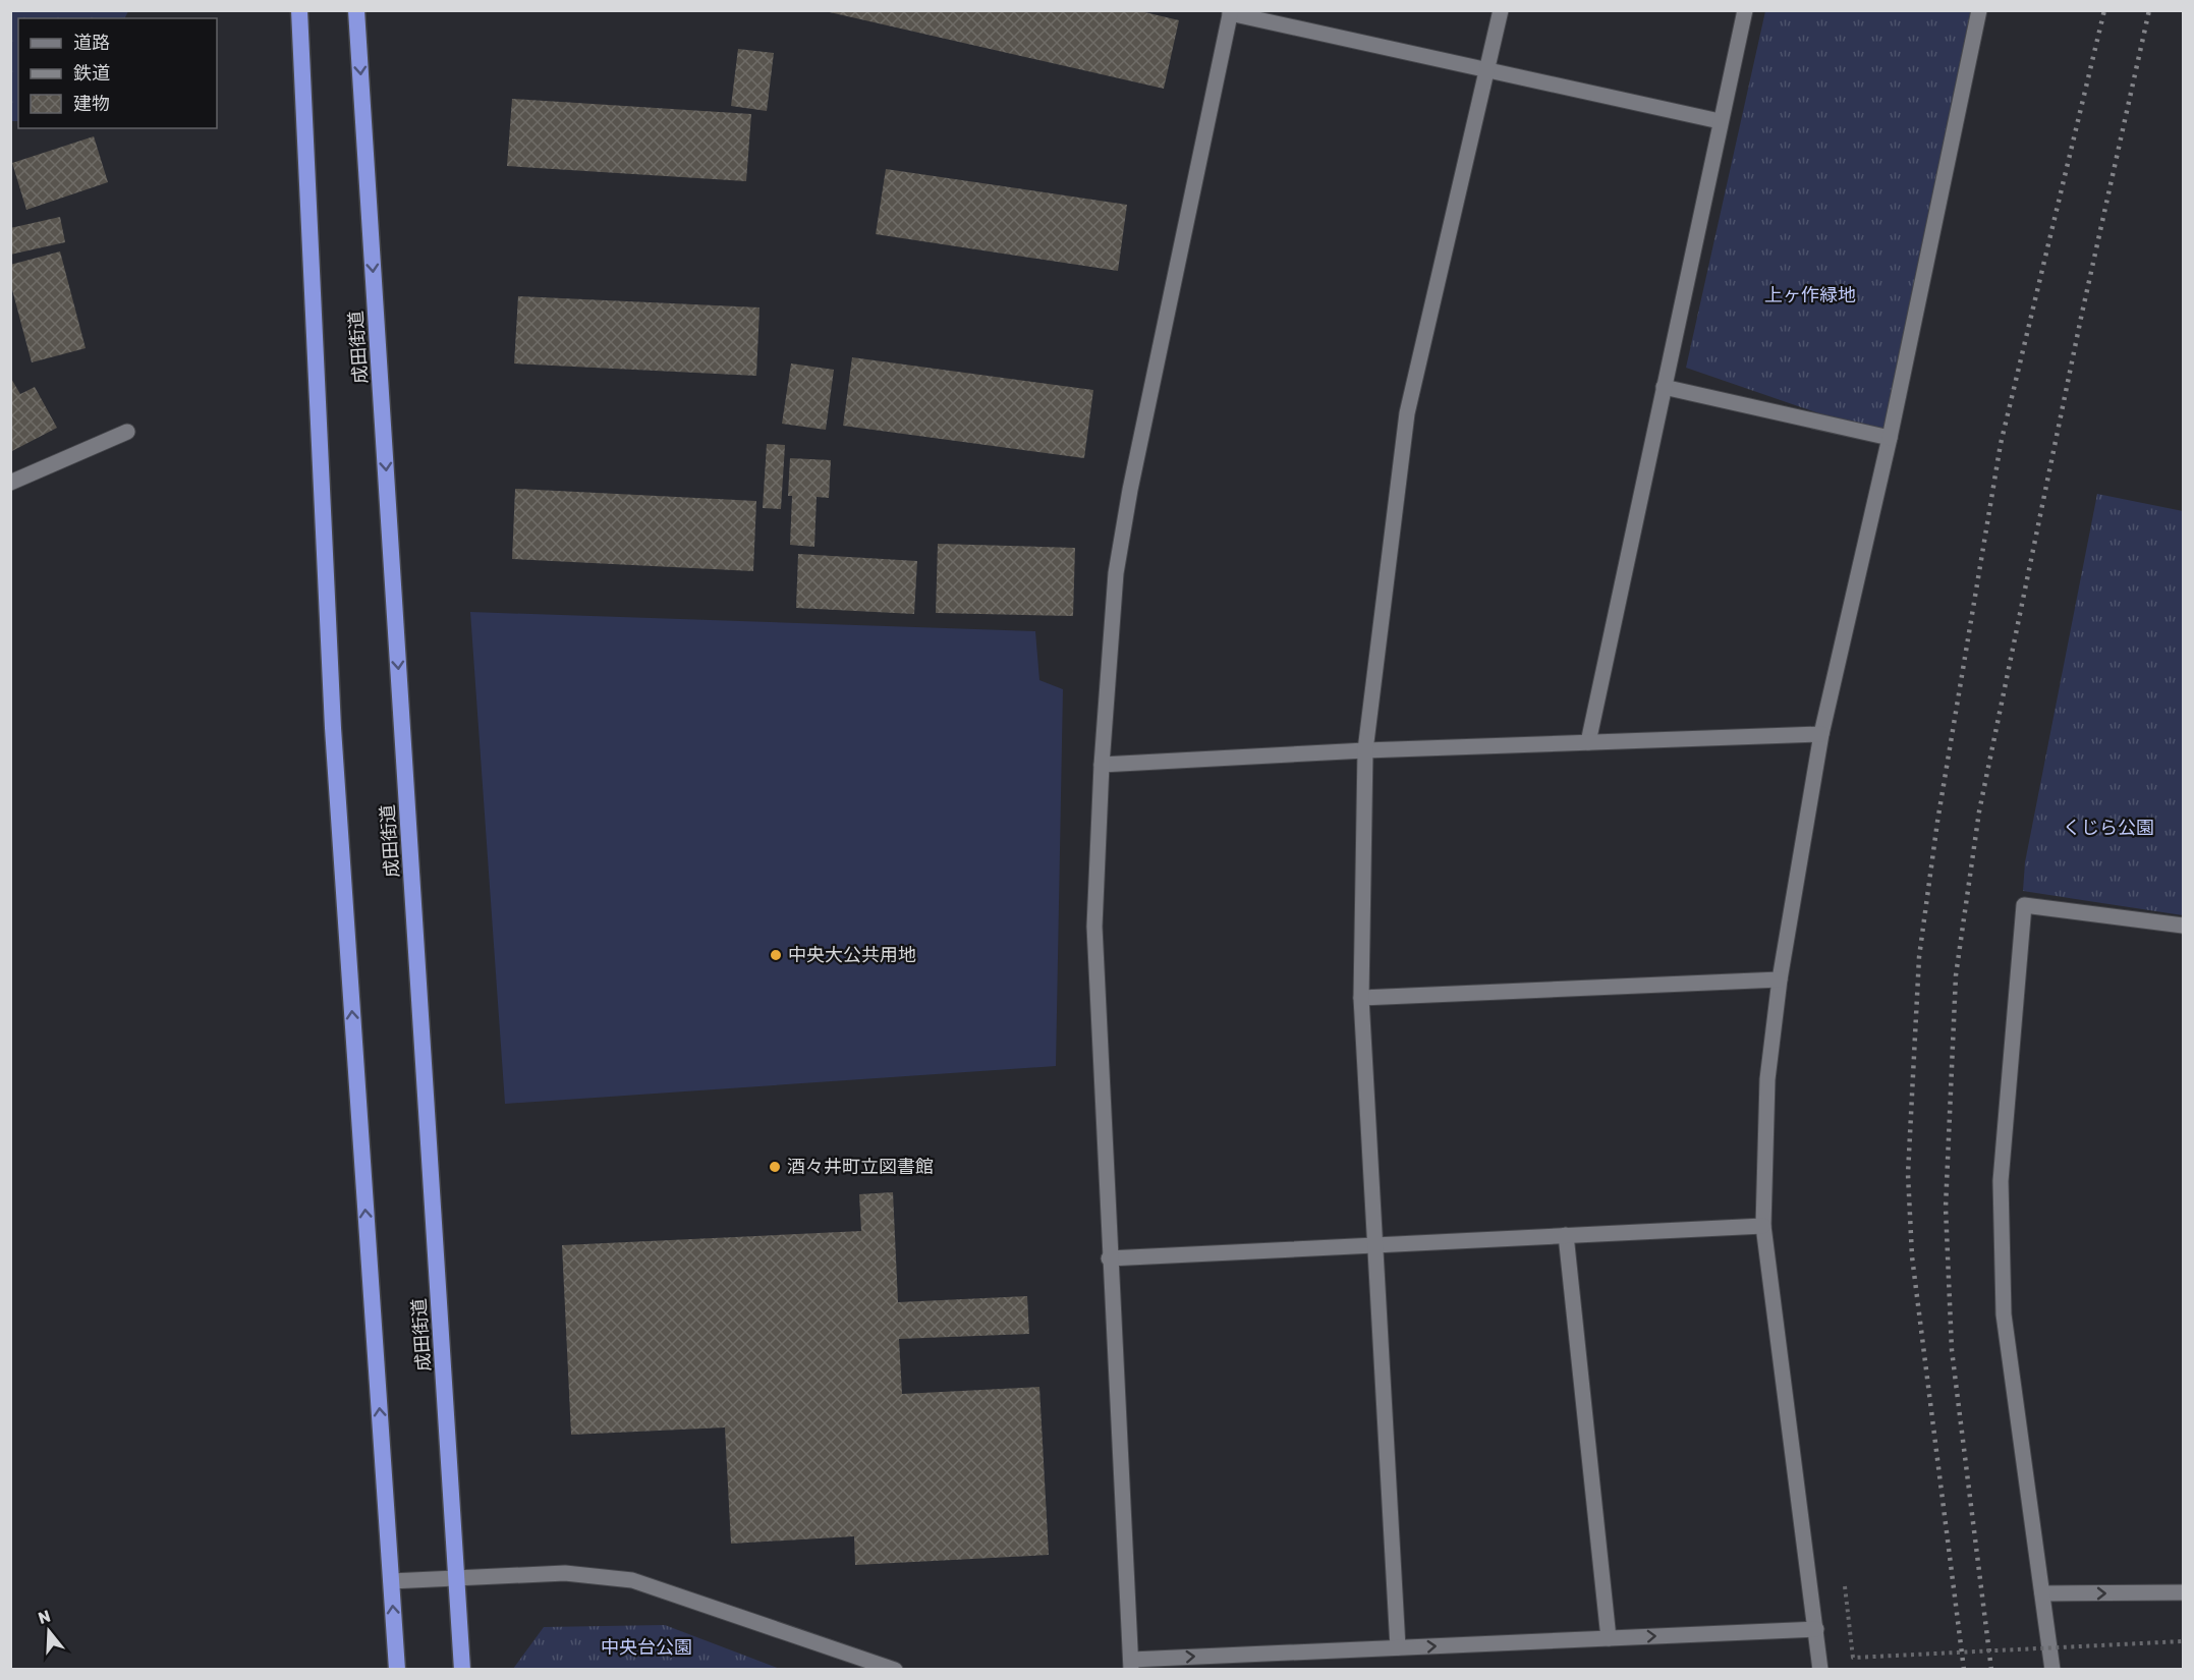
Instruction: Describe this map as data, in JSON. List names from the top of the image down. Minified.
{"streets":{"highway":["成田街道"]},"parks":["上ヶ作緑地","くじら公園","中央台公園"],"places":["中央大公共用地","酒々井町立図書館"],"legend":["道路","鉄道","建物"],"north":"top"}
